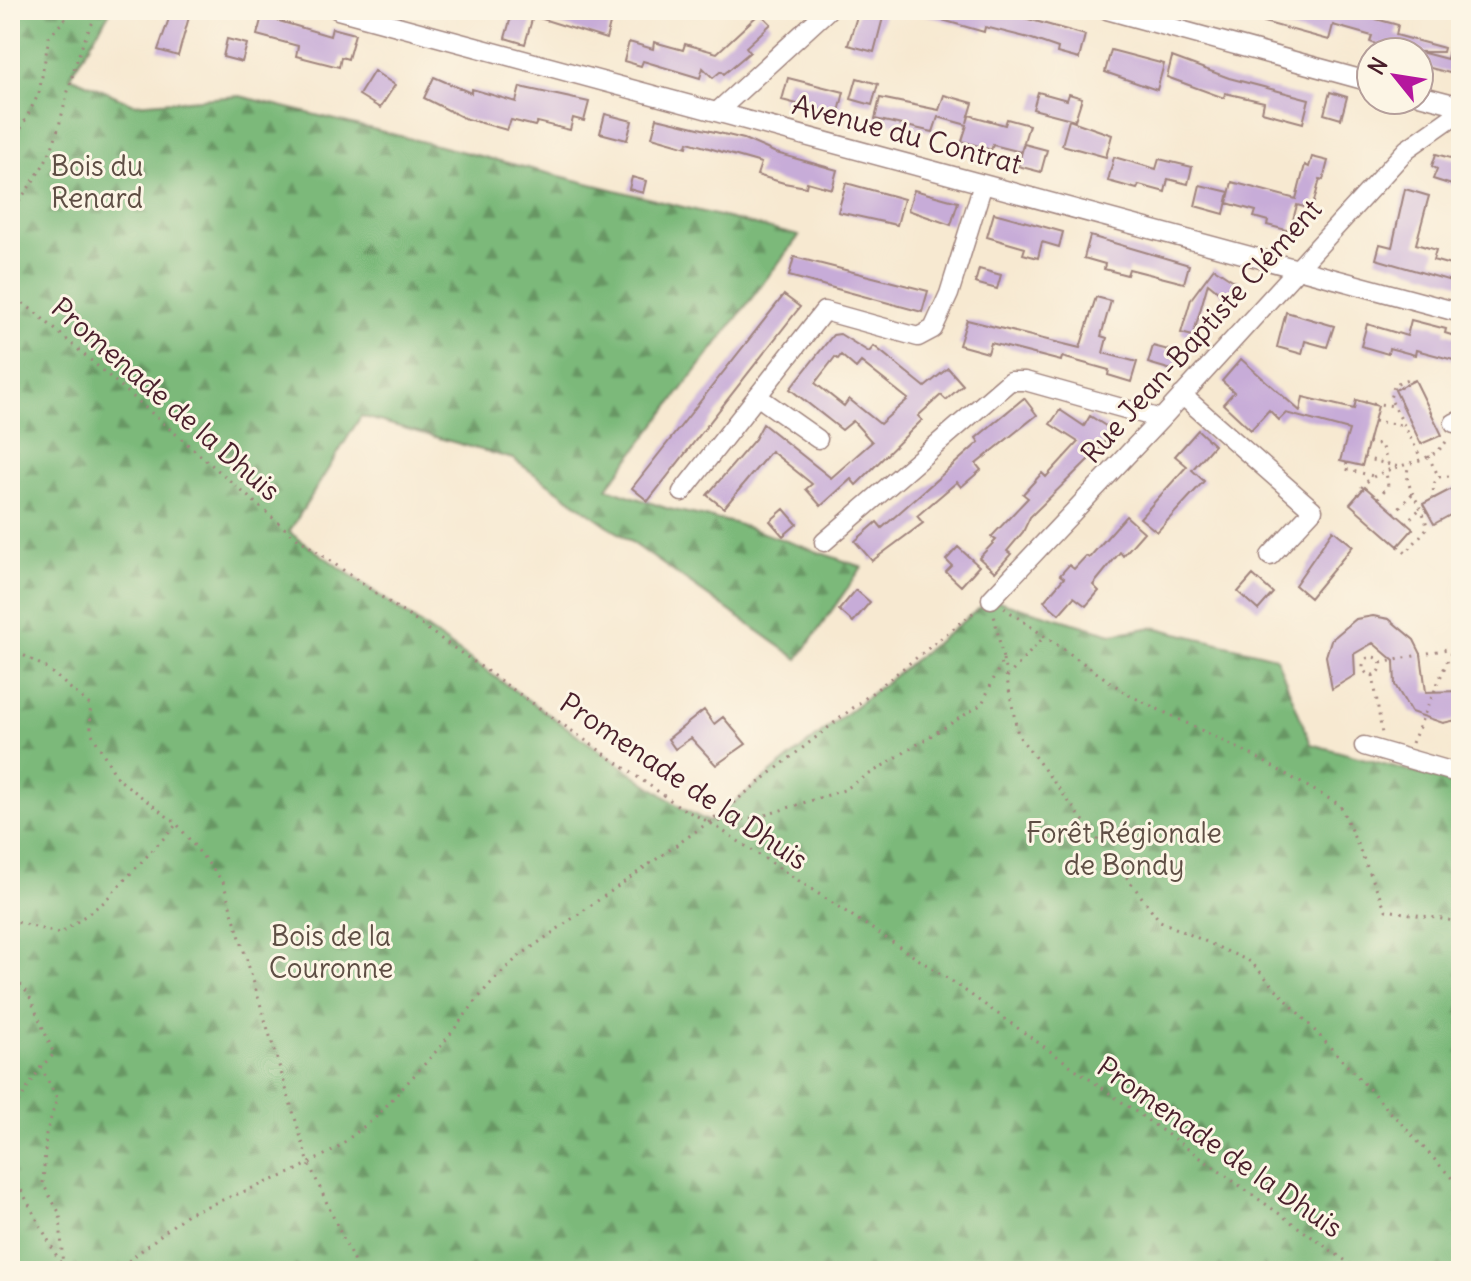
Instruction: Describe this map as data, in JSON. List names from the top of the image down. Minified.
{"streets":{"street":["Avenue du Contrat","Rue Jean-Baptiste Clément"],"path":["Promenade de la Dhuis"]},"crossings":[["Avenue du Contrat","Rue Jean-Baptiste Clément"]],"parks":["Bois du Renard","Forêt Régionale de Bondy","Bois de la Couronne"],"north":"top left"}
